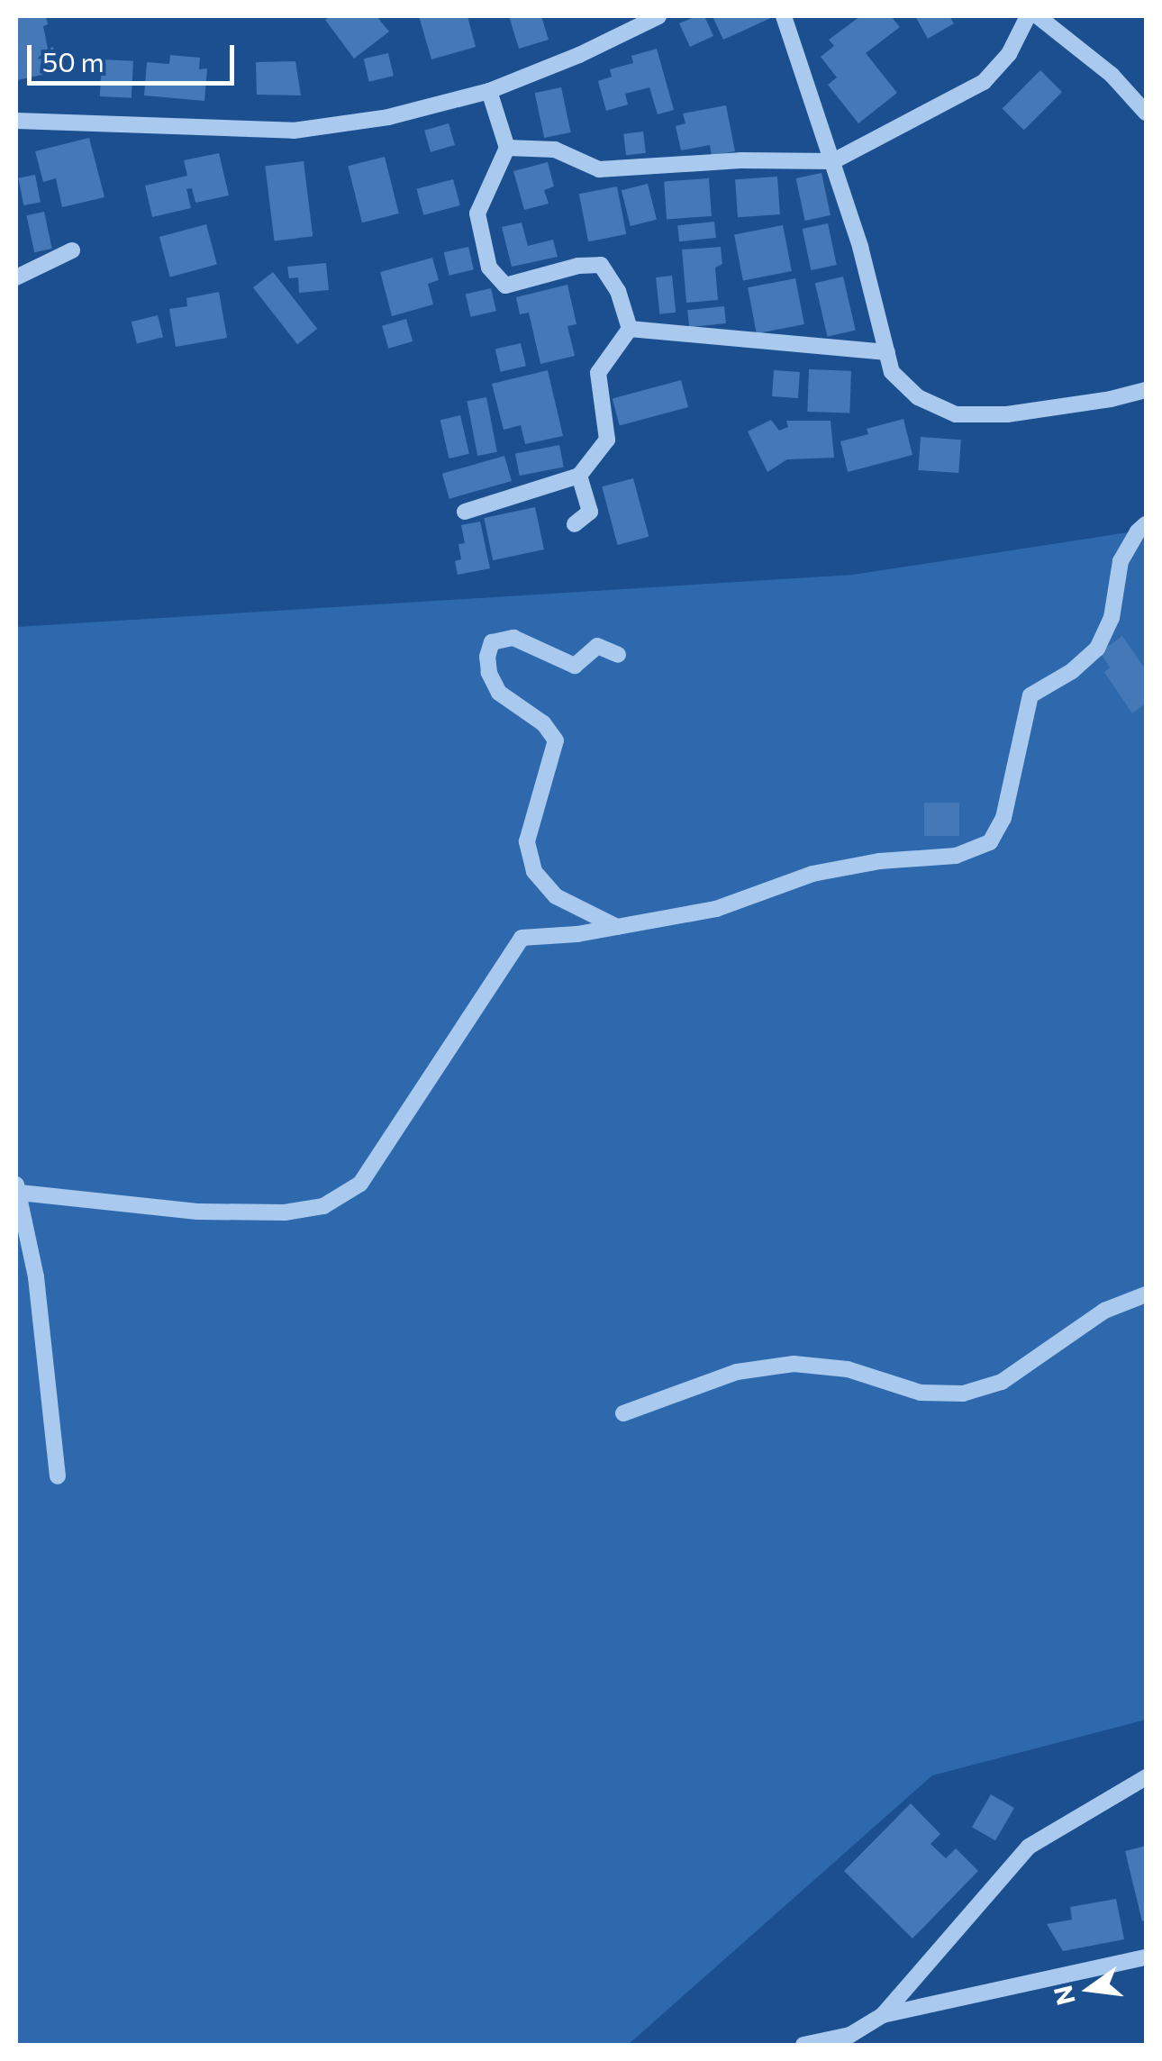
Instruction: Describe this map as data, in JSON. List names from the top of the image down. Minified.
{"scale_bar":"50 m","north":"left"}
